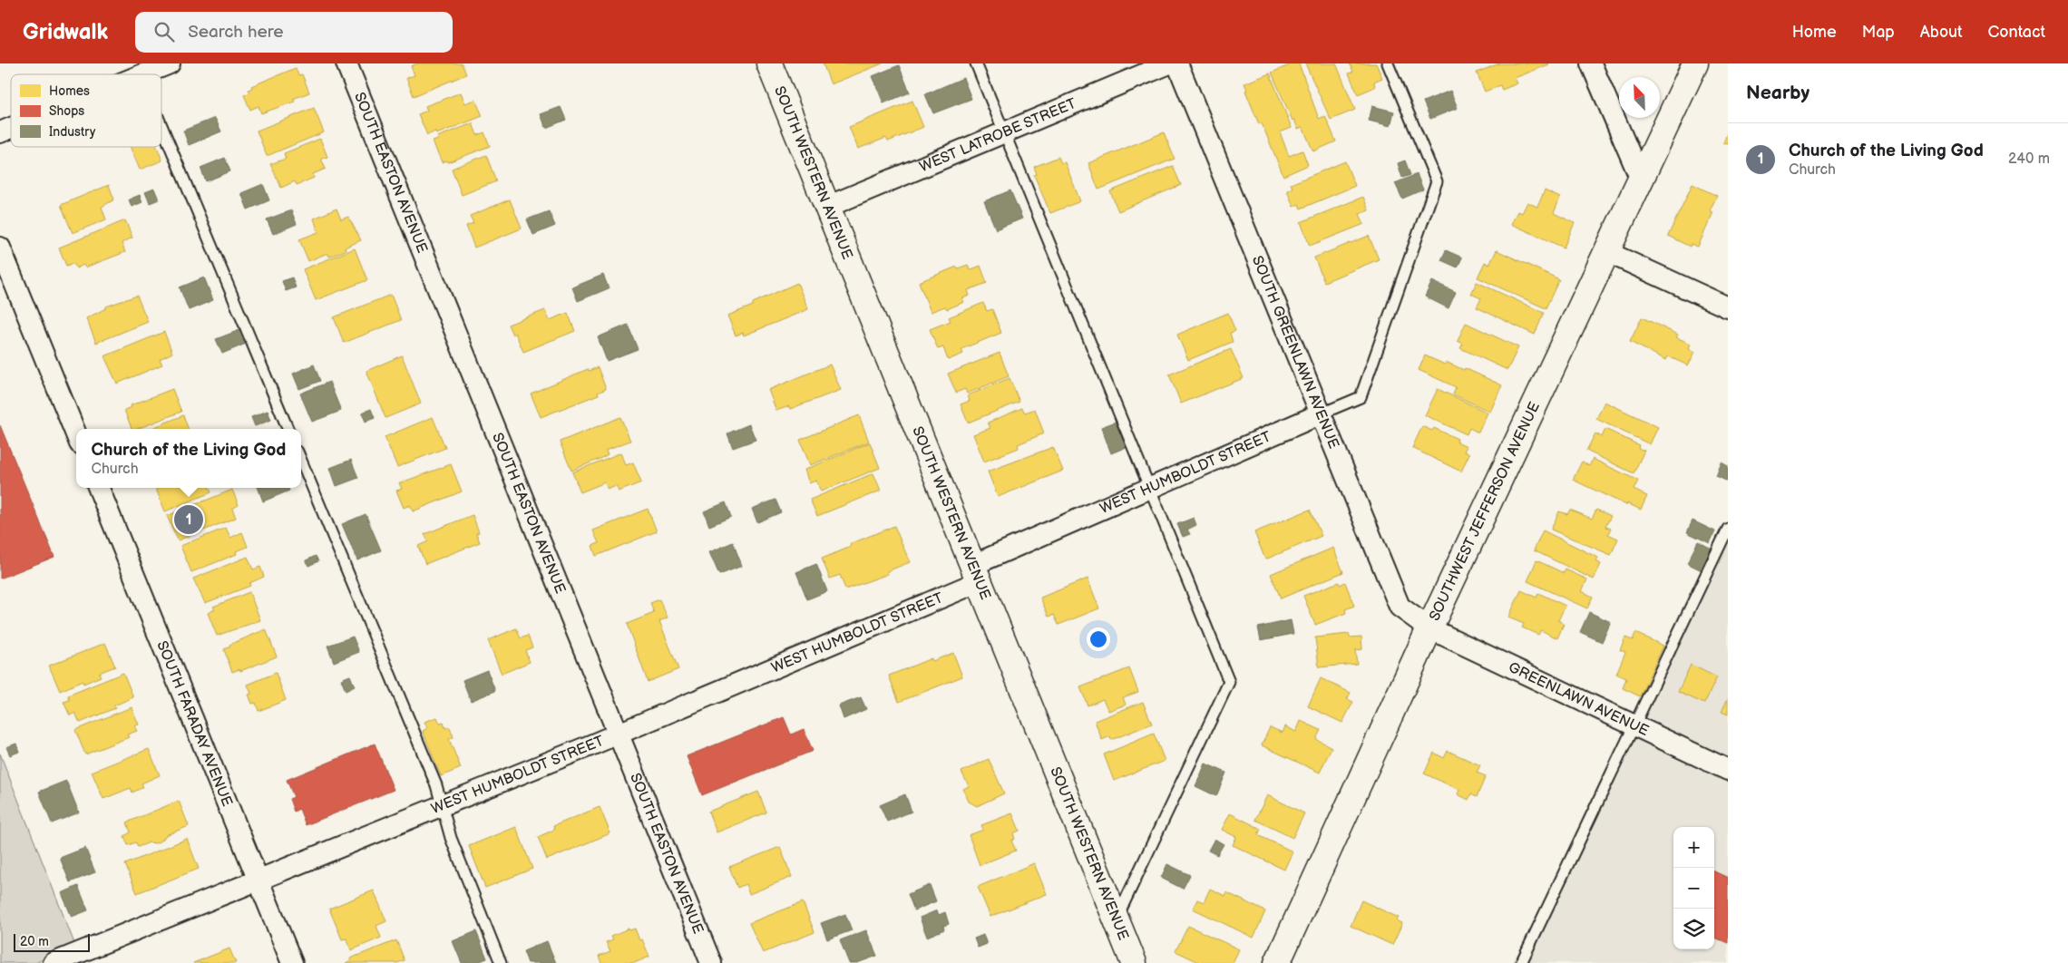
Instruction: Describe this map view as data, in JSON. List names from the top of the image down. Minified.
{"streets":{"main road":["SOUTH WESTERN AVENUE","SOUTHWEST JEFFERSON AVENUE"],"street":["WEST LATROBE STREET","SOUTH EASTON AVENUE","SOUTH GREENLAWN AVENUE","WEST HUMBOLDT STREET","GREENLAWN AVENUE","SOUTH FARADAY AVENUE"]},"crossings":[["WEST LATROBE STREET","SOUTH WESTERN AVENUE"],["SOUTH EASTON AVENUE","WEST HUMBOLDT STREET"],["SOUTH WESTERN AVENUE","WEST HUMBOLDT STREET"],["SOUTH GREENLAWN AVENUE","WEST HUMBOLDT STREET"],["SOUTH GREENLAWN AVENUE","SOUTHWEST JEFFERSON AVENUE"],["SOUTH GREENLAWN AVENUE","GREENLAWN AVENUE"],["WEST HUMBOLDT STREET","SOUTH FARADAY AVENUE"],["SOUTHWEST JEFFERSON AVENUE","GREENLAWN AVENUE"]],"legend":["Homes","Shops","Industry"],"scale_bar":"20 m","north":"top left","page":{"header":"Gridwalk","search":"Search here","nav":["Home","Map","About","Contact"],"heading":"Nearby","list":[{"mark":"1","name":"Church of the Living God","note":"Church","value":"240 m"}],"popup":["Church of the Living God","Church"],"pins":"1","map_buttons":["+","−"],"scale":"20 m"}}
